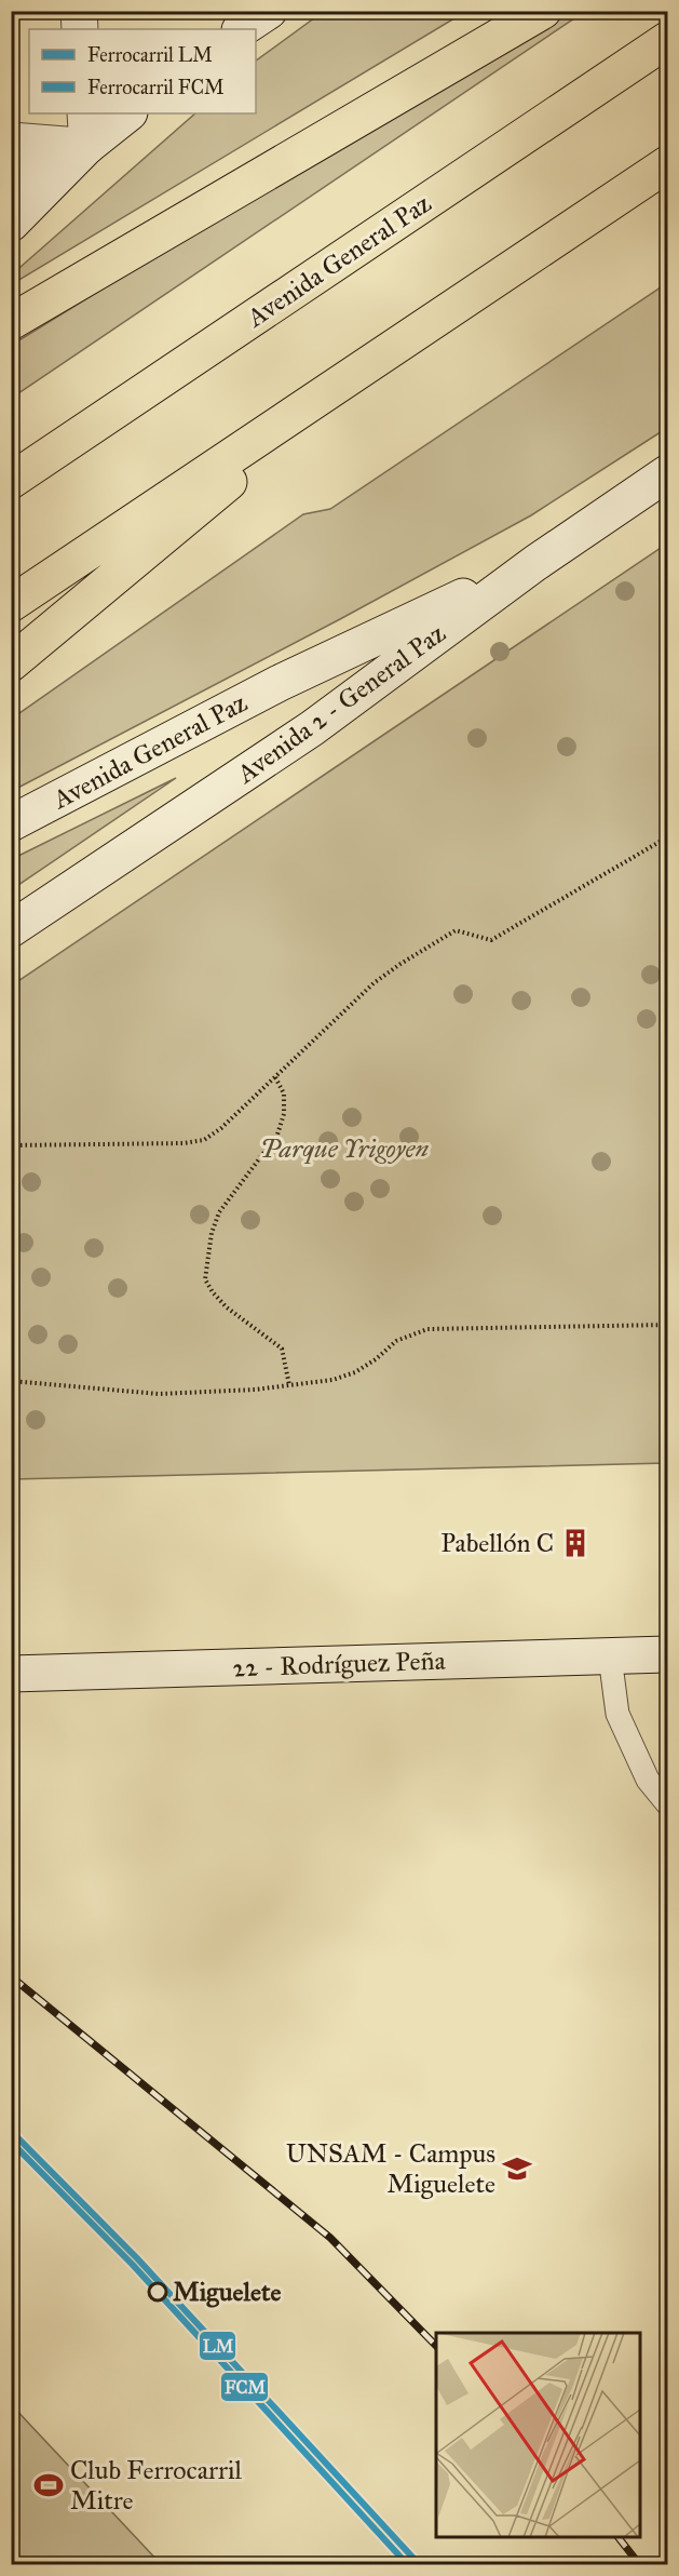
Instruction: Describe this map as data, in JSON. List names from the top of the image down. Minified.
{"streets":{"highway":["Avenida General Paz"],"street":["Avenida 2 - General Paz","22 - Rodríguez Peña"]},"crossings":[["Avenida General Paz","Avenida 2 - General Paz"]],"parks":["Parque Yrigoyen"],"places":{"building":["Pabellón C"],"school or university":["UNSAM - Campus Miguelete"],"other":["Miguelete"],"sports":["Club Ferrocarril Mitre"]},"lines":["rail line LM","rail line FCM"],"legend":["Ferrocarril LM","Ferrocarril FCM"]}
